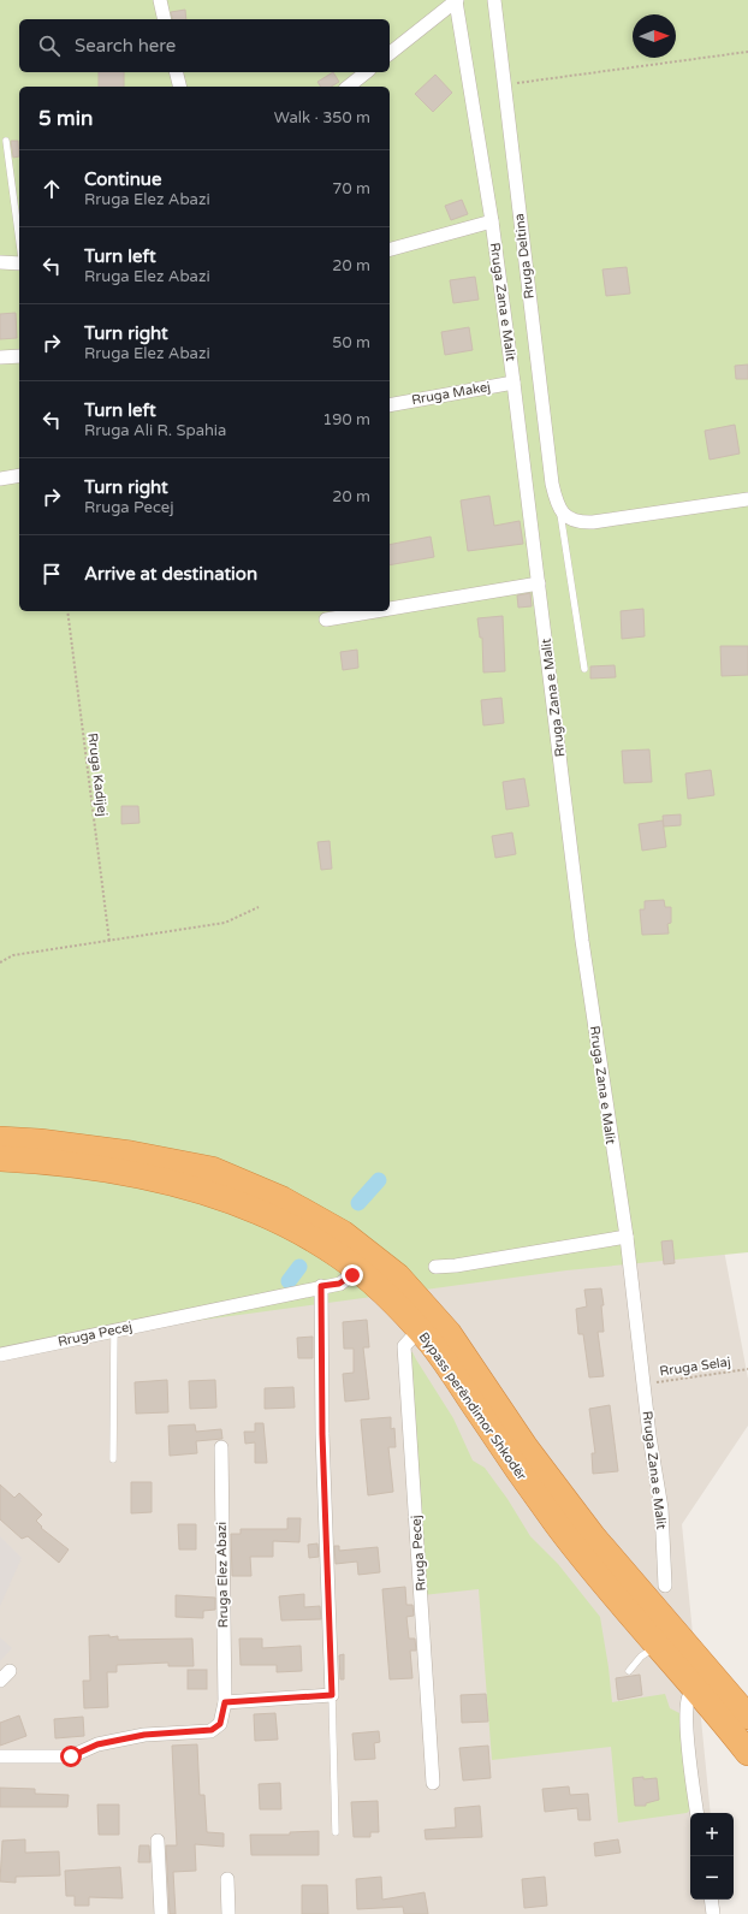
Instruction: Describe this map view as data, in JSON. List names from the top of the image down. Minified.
{"streets":{"highway":["Bypass perëndimor Shkodër"],"street":["Rruga Deltina","Rruga Zana e Malit","Rruga Makej","Rruga Pecej","Rruga Elez Abazi"],"path":["Rruga Kadijej","Rruga Selaj"]},"crossings":[["Rruga Zana e Malit","Rruga Makej"],["Rruga Zana e Malit","Rruga Selaj"],["Rruga Pecej","Bypass perëndimor Shkodër"]],"north":"right","page":{"search":"Search here","heading":["5 min","Walk · 350 m"],"list":[["Continue","Rruga Elez Abazi","70 m"],["Turn left","Rruga Elez Abazi","20 m"],["Turn right","Rruga Elez Abazi","50 m"],["Turn left","Rruga Ali R. Spahia","190 m"],["Turn right","Rruga Pecej","20 m"],"Arrive at destination"],"map_buttons":["+","−"]}}
